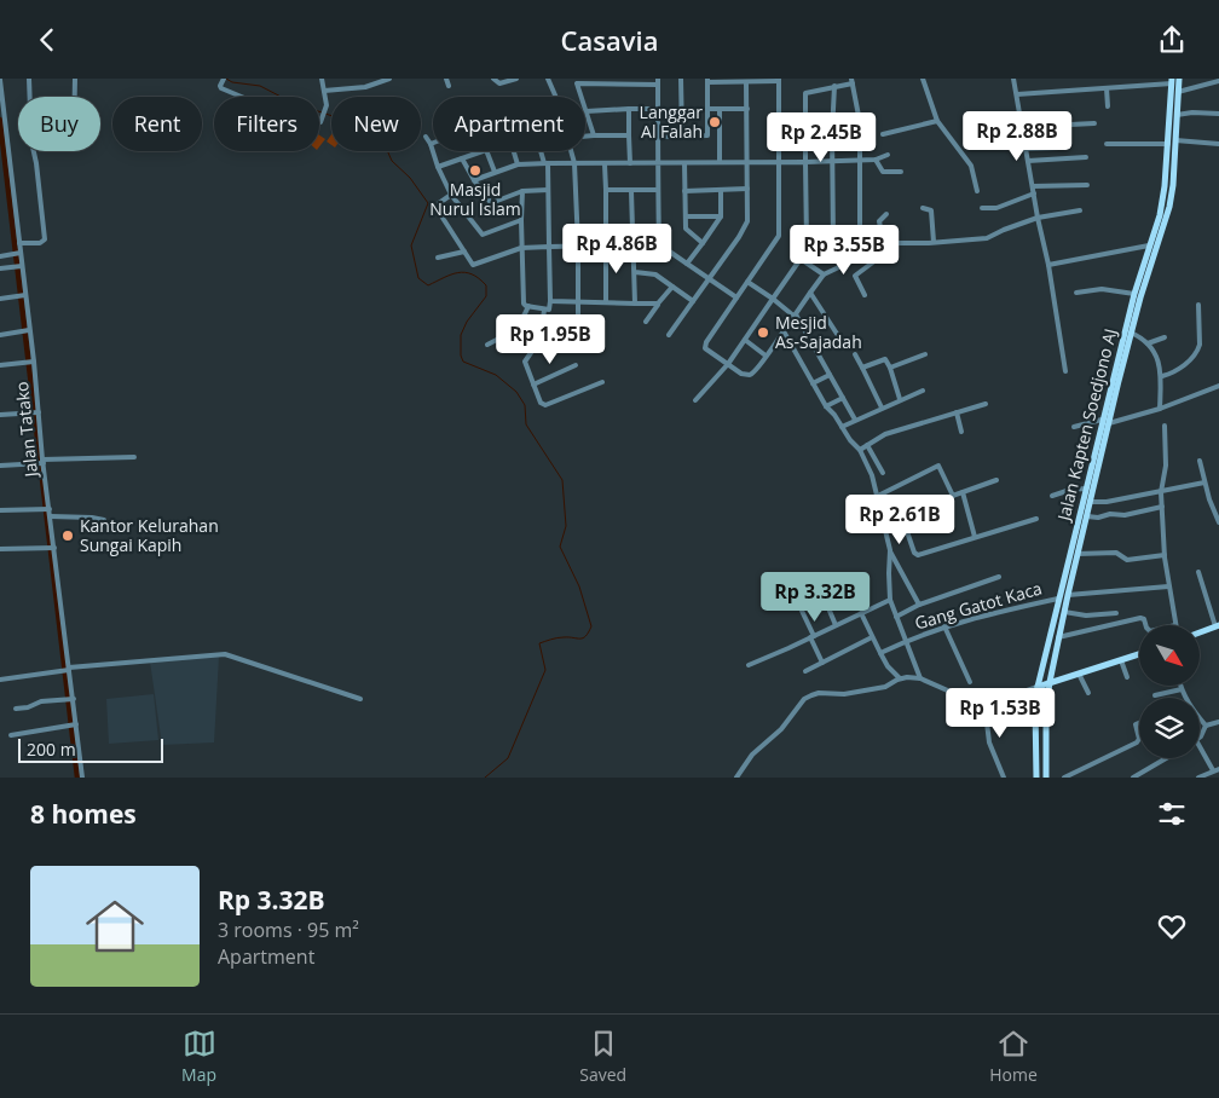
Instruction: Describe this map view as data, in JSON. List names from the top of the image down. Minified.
{"streets":{"main road":["Jalan Kapten Soedjono AJ"],"street":["Jalan Tatako","Gang Gatot Kaca"]},"crossings":[["Jalan Kapten Soedjono AJ","Gang Gatot Kaca"]],"places":["Langgar Al Falah","Masjid Nurul Islam","Mesjid As-Sajadah","Kantor Kelurahan Sungai Kapih"],"scale_bar":"200 m","north":"bottom right","page":{"header":"Casavia","chip":["Buy","Rent","Filters","New","Apartment"],"price":["Rp 2.88B","Rp 2.45B","Rp 4.86B","Rp 3.55B","Rp 1.95B","Rp 2.61B","Rp 3.32B","Rp 1.53B"],"scale":"200 m","heading":"8 homes","list":[{"name":"Rp 3.32B","note":"3 rooms · 95 m² · Apartment"}],"tabs":["Map","Saved","Home"]}}
